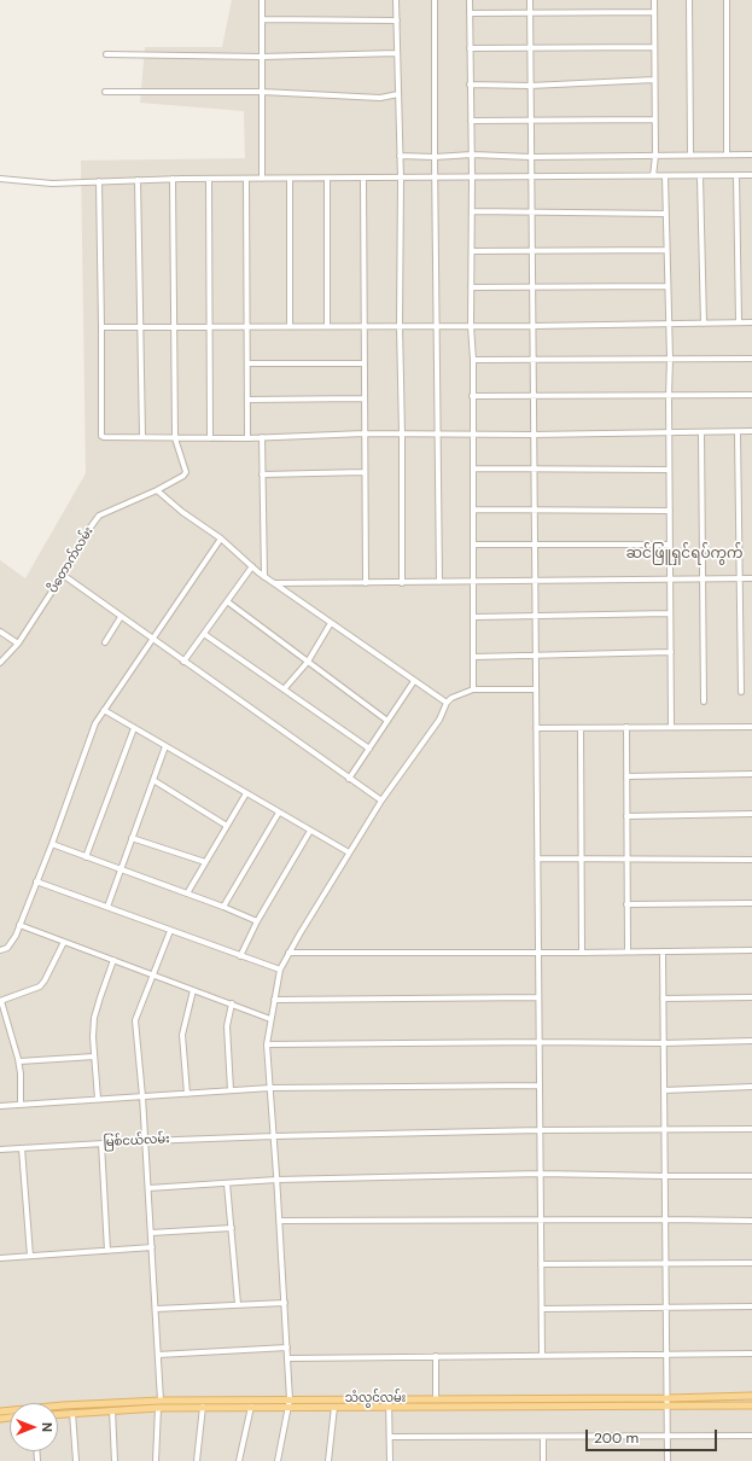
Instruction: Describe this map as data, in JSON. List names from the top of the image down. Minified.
{"streets":{"main road":["သံလွင်လမ်း"],"street":["ပိတောက်လမ်း","မြစ်ငယ်လမ်း"]},"districts":["ဆင်ဖြူရှင်ရပ်ကွက်"],"scale_bar":"200 m","north":"right"}
